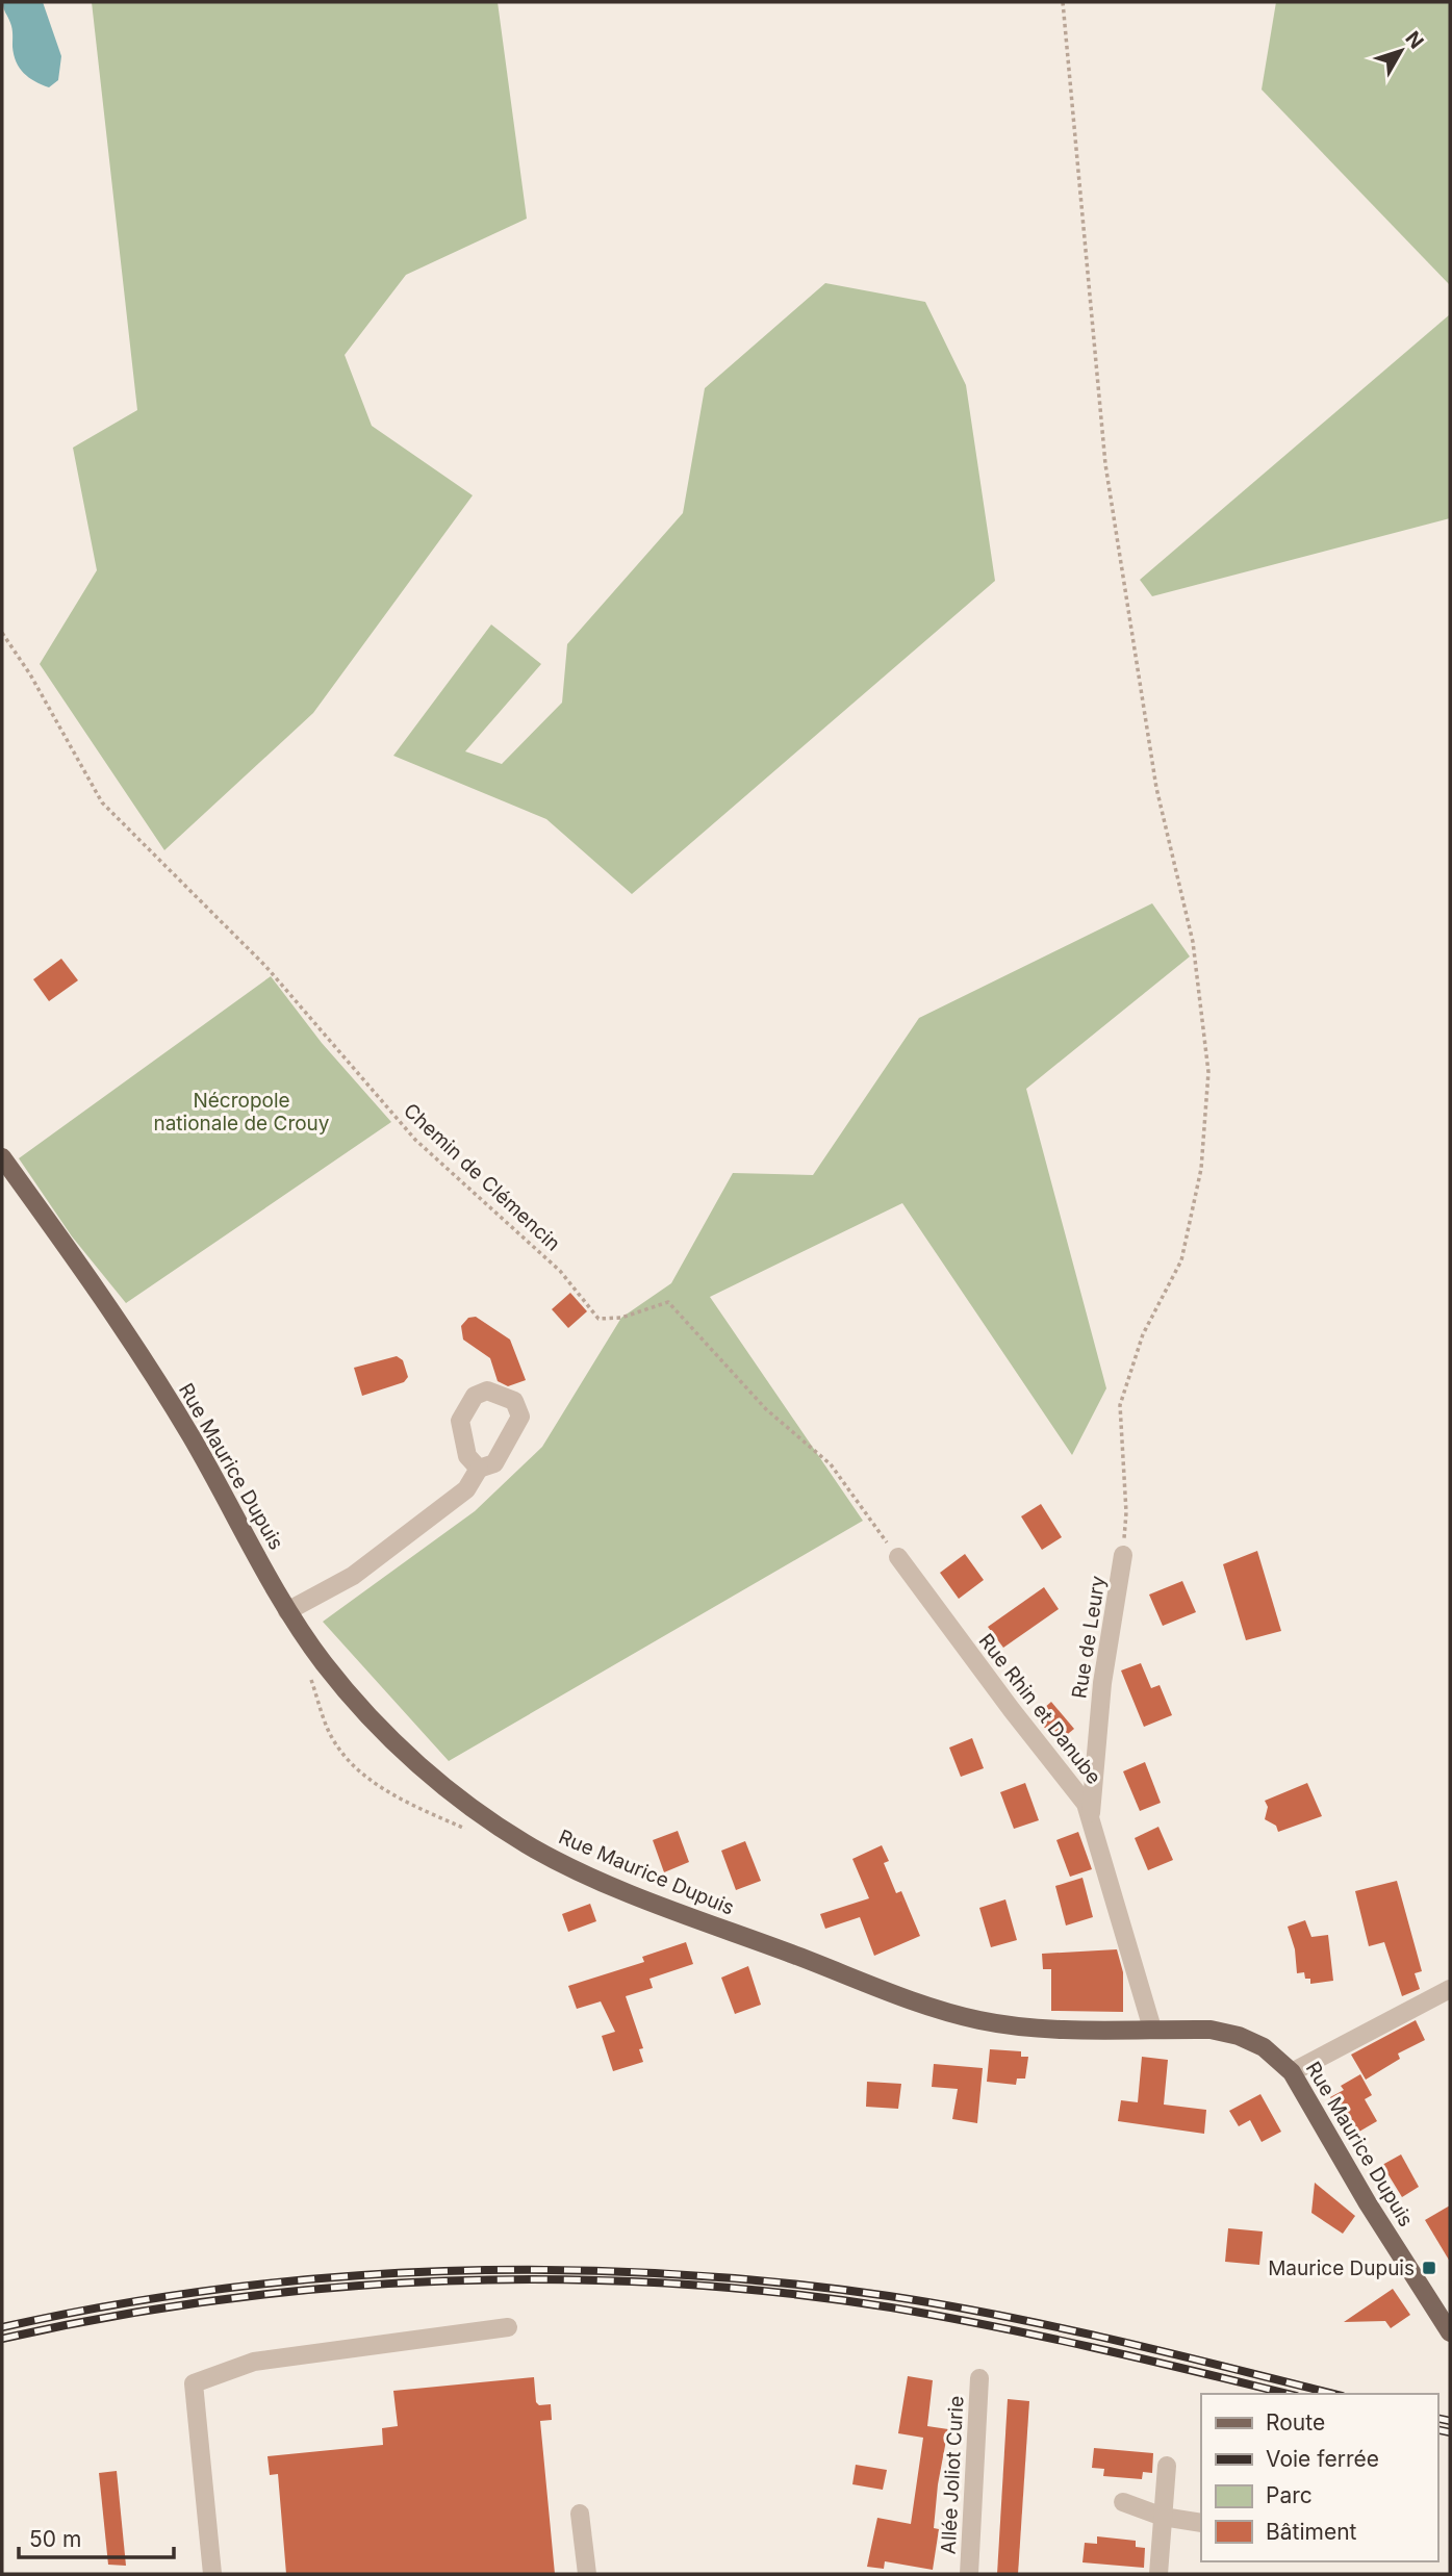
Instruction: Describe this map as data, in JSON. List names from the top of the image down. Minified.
{"streets":{"main road":["Rue Maurice Dupuis"],"street":["Rue de Leury","Rue Rhin et Danube","Allée Joliot Curie"],"path":["Chemin de Clémencin"]},"crossings":[["Chemin de Clémencin","Rue Rhin et Danube"],["Rue Maurice Dupuis","Rue Rhin et Danube"],["Rue de Leury","Rue Rhin et Danube"]],"parks":["Nécropole nationale de Crouy"],"places":{"transit":["Maurice Dupuis"]},"legend":["Route","Voie ferrée","Parc","Bâtiment"],"scale_bar":"50 m","north":"top right"}
